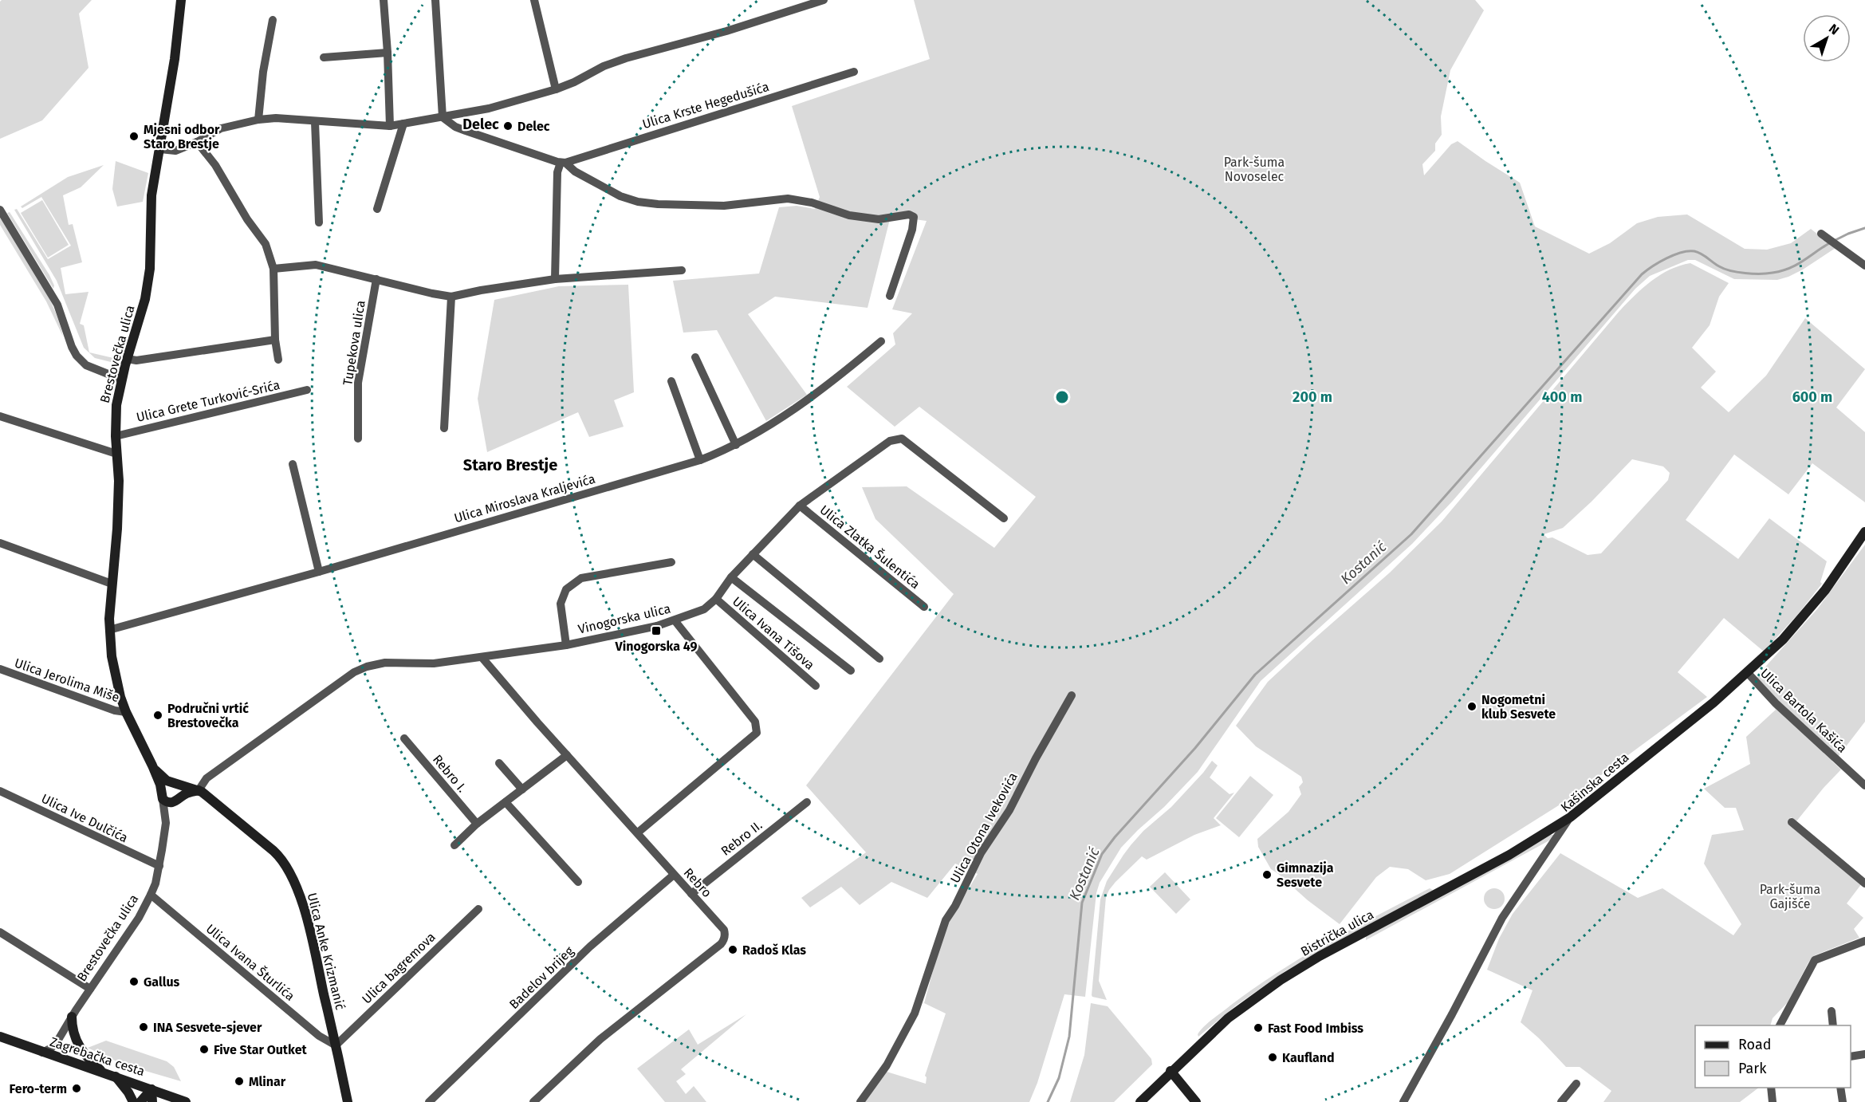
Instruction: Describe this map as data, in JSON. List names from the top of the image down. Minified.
{"streets":{"street":["Ulica Krste Hegedušića","Tupekova ulica","Brestovečka ulica","Ulica Grete Turković-Srića","Ulica Miroslava Kraljevića","Ulica Zlatka Šulentića","Vinogorska ulica","Ulica Ivana Tišova","Ulica Jerolima Miše","Ulica Bartola Kašića","Rebro I.","Kašinska cesta","Ulica Ive Dulčića","Ulica Otona Ivekovića","Rebro II.","Rebro","Bistrička ulica","Ulica Anke Krizmanić","Ulica Ivana Šturlića","Ulica bagremova","Badelov brijeg","Zagrebačka cesta"]},"crossings":[["Brestovečka ulica","Ulica Grete Turković-Srića"],["Brestovečka ulica","Ulica Miroslava Kraljevića"],["Brestovečka ulica","Ulica Jerolima Miše"],["Brestovečka ulica","Ulica Ive Dulčića"],["Brestovečka ulica","Ulica Anke Krizmanić"],["Brestovečka ulica","Ulica Ivana Šturlića"],["Brestovečka ulica","Zagrebačka cesta"],["Ulica Zlatka Šulentića","Vinogorska ulica"],["Vinogorska ulica","Ulica Ivana Tišova"],["Vinogorska ulica","Rebro"],["Vinogorska ulica","Ulica Anke Krizmanić"],["Ulica Bartola Kašića","Kašinska cesta"],["Kašinska cesta","Bistrička ulica"],["Rebro II.","Rebro"],["Rebro","Badelov brijeg"],["Ulica Anke Krizmanić","Ulica Ivana Šturlića"],["Ulica Anke Krizmanić","Ulica bagremova"],["Ulica Ivana Šturlića","Ulica bagremova"]],"districts":["Delec","Staro Brestje"],"water":["Kostanić"],"parks":["Park-šuma Novoselec","Park-šuma Gajišće"],"places":{"other":["Delec","Mjesni odbor Staro Brestje","Nogometni klub Sesvete","Područni vrtić Brestovečka","Gimnazija Sesvete","Radoš Klas","Gallus","INA Sesvete-sjever","Fast Food Imbiss","Five Star Outket","Kaufland","Mlinar","Fero-term"],"transit":["Vinogorska 49"]},"legend":["Road","Park"],"north":"top right","rings":["200 m","400 m","600 m"]}
